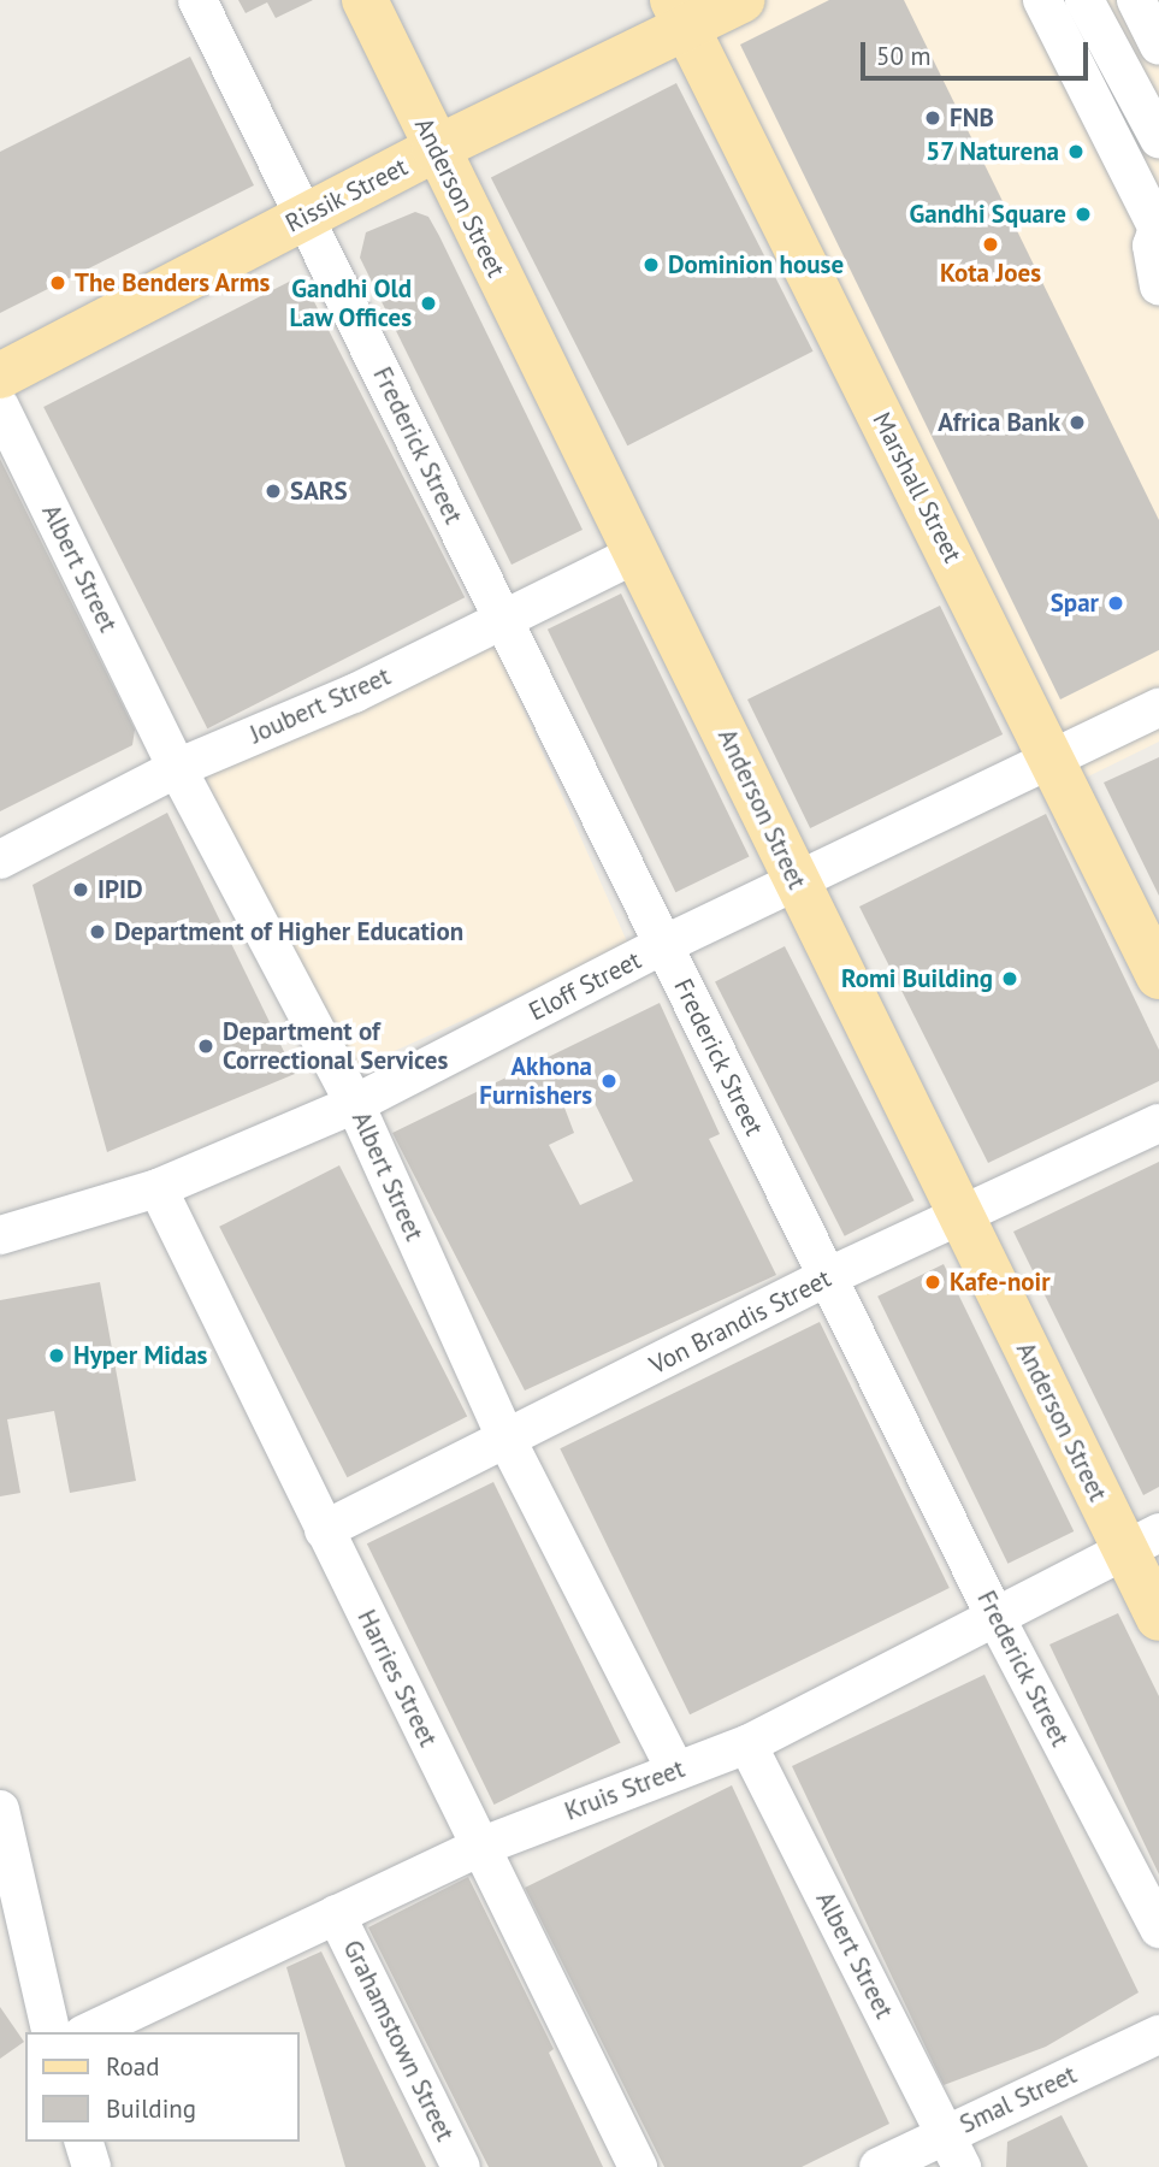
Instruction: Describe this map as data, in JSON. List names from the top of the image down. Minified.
{"streets":{"main road":["Rissik Street","Anderson Street","Marshall Street"],"street":["Frederick Street","Albert Street","Joubert Street","Eloff Street","Von Brandis Street","Harries Street","Kruis Street","Grahamstown Street","Smal Street"]},"crossings":[["Rissik Street","Anderson Street"],["Rissik Street","Frederick Street"],["Rissik Street","Marshall Street"],["Anderson Street","Joubert Street"],["Anderson Street","Eloff Street"],["Anderson Street","Von Brandis Street"],["Anderson Street","Kruis Street"],["Frederick Street","Joubert Street"],["Frederick Street","Eloff Street"],["Frederick Street","Von Brandis Street"],["Frederick Street","Kruis Street"],["Marshall Street","Eloff Street"],["Albert Street","Joubert Street"],["Albert Street","Eloff Street"],["Albert Street","Von Brandis Street"],["Albert Street","Kruis Street"],["Albert Street","Smal Street"],["Eloff Street","Harries Street"],["Von Brandis Street","Harries Street"],["Harries Street","Kruis Street"],["Kruis Street","Grahamstown Street"]],"places":["FNB","57 Naturena","Gandhi Square","Kota Joes","Dominion house","The Benders Arms","Gandhi Old Law Offices","Africa Bank","SARS","Spar","IPID","Department of Higher Education","Romi Building","Department of Correctional Services","Akhona Furnishers","Kafe-noir","Hyper Midas"],"legend":["Road","Building"],"scale_bar":"50 m"}
